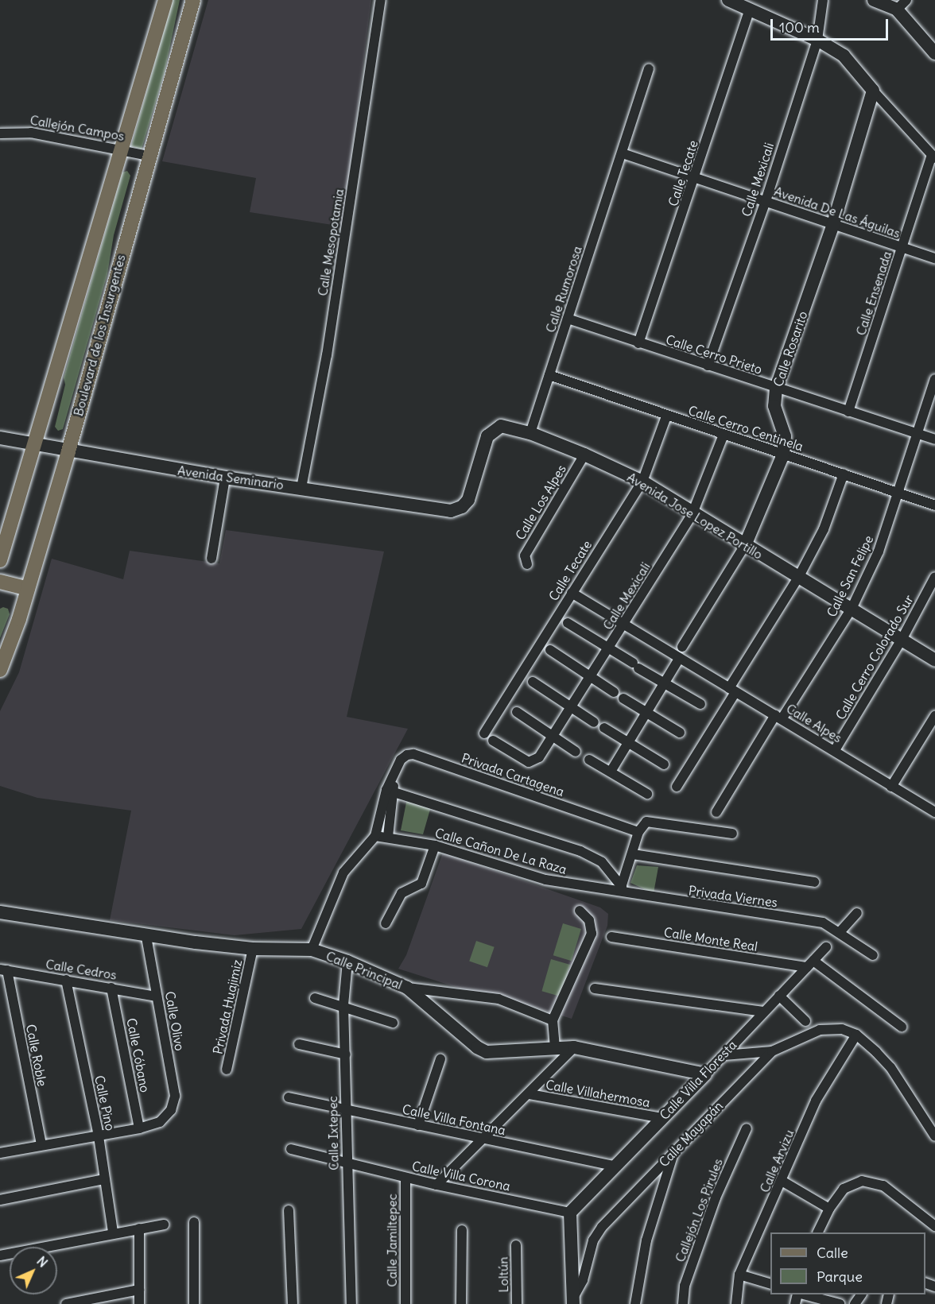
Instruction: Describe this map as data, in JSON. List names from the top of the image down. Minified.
{"streets":{"main road":["Boulevard de los Insurgentes"],"street":["Callejón Campos","Calle Tecate","Calle Mexicali","Avenida De Las Águilas","Calle Mesopotamia","Calle Rumorosa","Calle Ensenada","Calle Rosarito","Calle Cerro Prieto","Calle Cerro Centinela","Avenida Seminario","Calle Los Alpes","Avenida Jose Lopez Portillo","Calle San Felipe","Calle Cerro Colorado Sur","Calle Alpes","Privada Cartagena","Calle Cañon De La Raza","Privada Viernes","Calle Monte Real","Calle Cedros","Calle Principal","Privada Huajimiz","Calle Olivo","Calle Roble","Calle Cóbano","Calle Villa Floresta","Calle Villahermosa","Calle Pino","Calle Villa Fontana","Calle Ixtepec","Calle Mayapán","Calle Arvizu","Calle Villa Corona","Callejón Los Pirules","Calle Jamiltepec","Loltún"]},"crossings":[["Callejón Campos","Boulevard de los Insurgentes"],["Calle Tecate","Avenida De Las Águilas"],["Calle Tecate","Calle Cerro Prieto"],["Calle Tecate","Calle Cerro Centinela"],["Calle Tecate","Avenida Jose Lopez Portillo"],["Calle Tecate","Calle Alpes"],["Calle Mexicali","Avenida De Las Águilas"],["Calle Mexicali","Calle Cerro Prieto"],["Calle Mexicali","Calle Cerro Centinela"],["Calle Mexicali","Avenida Jose Lopez Portillo"],["Calle Mexicali","Calle Alpes"],["Avenida De Las Águilas","Calle Rumorosa"],["Avenida De Las Águilas","Calle Ensenada"],["Avenida De Las Águilas","Calle Rosarito"],["Calle Mesopotamia","Avenida Seminario"],["Calle Rumorosa","Calle Cerro Prieto"],["Calle Rumorosa","Calle Cerro Centinela"],["Calle Rumorosa","Avenida Jose Lopez Portillo"],["Calle Ensenada","Calle Cerro Prieto"],["Boulevard de los Insurgentes","Avenida Seminario"],["Calle Rosarito","Calle Cerro Prieto"],["Calle Rosarito","Calle Cerro Centinela"],["Calle Rosarito","Avenida Jose Lopez Portillo"],["Calle Cerro Prieto","Calle San Felipe"],["Calle Cerro Centinela","Calle San Felipe"],["Avenida Seminario","Avenida Jose Lopez Portillo"],["Calle Los Alpes","Avenida Jose Lopez Portillo"],["Avenida Jose Lopez Portillo","Calle San Felipe"],["Avenida Jose Lopez Portillo","Calle Cerro Colorado Sur"],["Calle San Felipe","Calle Alpes"],["Calle Cerro Colorado Sur","Calle Alpes"],["Privada Cartagena","Calle Cañon De La Raza"],["Privada Cartagena","Calle Principal"],["Calle Cañon De La Raza","Privada Viernes"],["Calle Monte Real","Calle Villa Floresta"],["Calle Cedros","Calle Olivo"],["Calle Cedros","Calle Roble"],["Calle Cedros","Calle Cóbano"],["Calle Cedros","Calle Pino"],["Calle Principal","Privada Huajimiz"],["Calle Principal","Calle Olivo"],["Calle Principal","Calle Villa Floresta"],["Calle Principal","Calle Ixtepec"],["Calle Olivo","Calle Cóbano"],["Calle Villa Floresta","Calle Villahermosa"],["Calle Villa Floresta","Calle Villa Fontana"],["Calle Villa Floresta","Calle Mayapán"],["Calle Villa Floresta","Calle Villa Corona"],["Calle Villa Fontana","Calle Ixtepec"],["Calle Ixtepec","Calle Villa Corona"],["Calle Mayapán","Calle Arvizu"],["Calle Mayapán","Calle Villa Corona"],["Calle Villa Corona","Calle Jamiltepec"]],"legend":["Calle","Parque"],"scale_bar":"100 m","north":"top right"}
